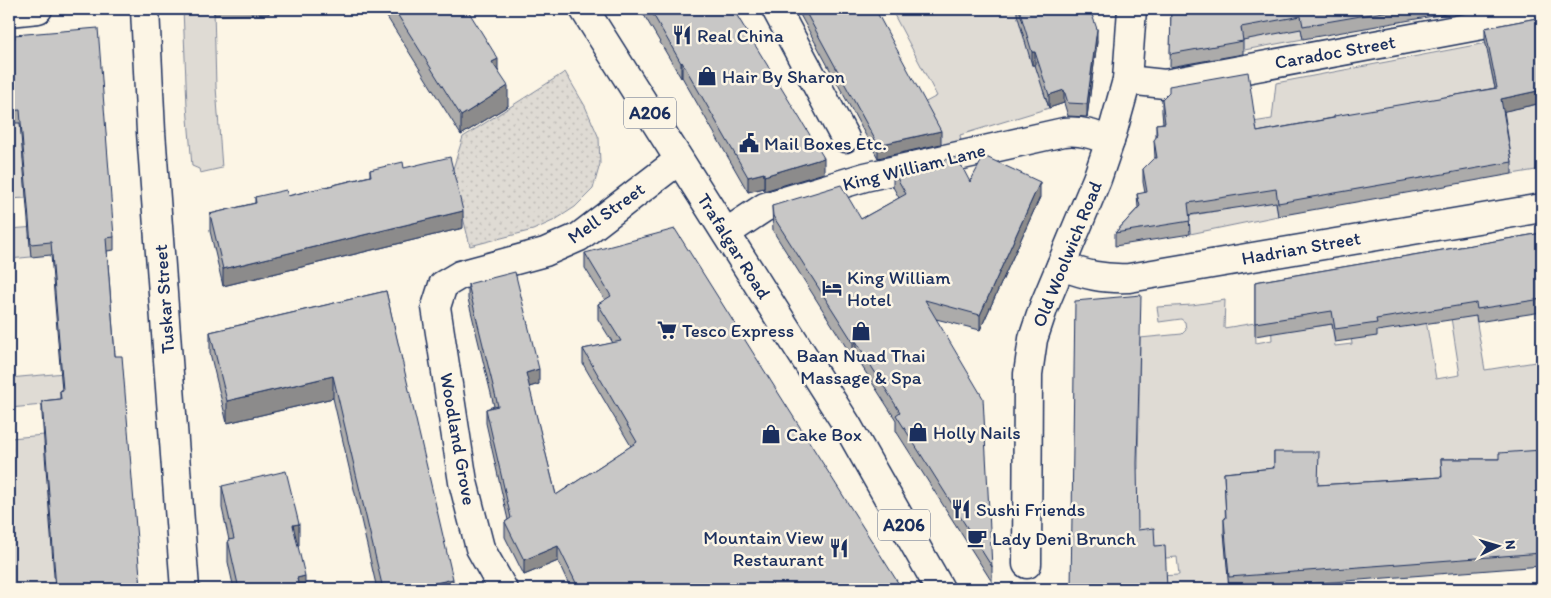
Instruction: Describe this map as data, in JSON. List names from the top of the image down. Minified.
{"streets":{"street":["Caradoc Street","A206","King William Lane","Mell Street","Trafalgar Road","Hadrian Street","Old Woolwich Road","Tuskar Street","Woodland Grove"]},"crossings":[["Caradoc Street","Old Woolwich Road"],["King William Lane","Trafalgar Road"],["King William Lane","Old Woolwich Road"],["Mell Street","Trafalgar Road"],["Mell Street","Woodland Grove"],["Hadrian Street","Old Woolwich Road"]],"places":{"restaurant":["Real China","Sushi Friends","Mountain View Restaurant"],"shop":["Hair By Sharon","Baan Nuad Thai Massage & Spa","Holly Nails","Cake Box"],"public building":["Mail Boxes Etc."],"hotel":["King William Hotel"],"supermarket":["Tesco Express"],"cafe":["Lady Deni Brunch"]},"north":"right"}
